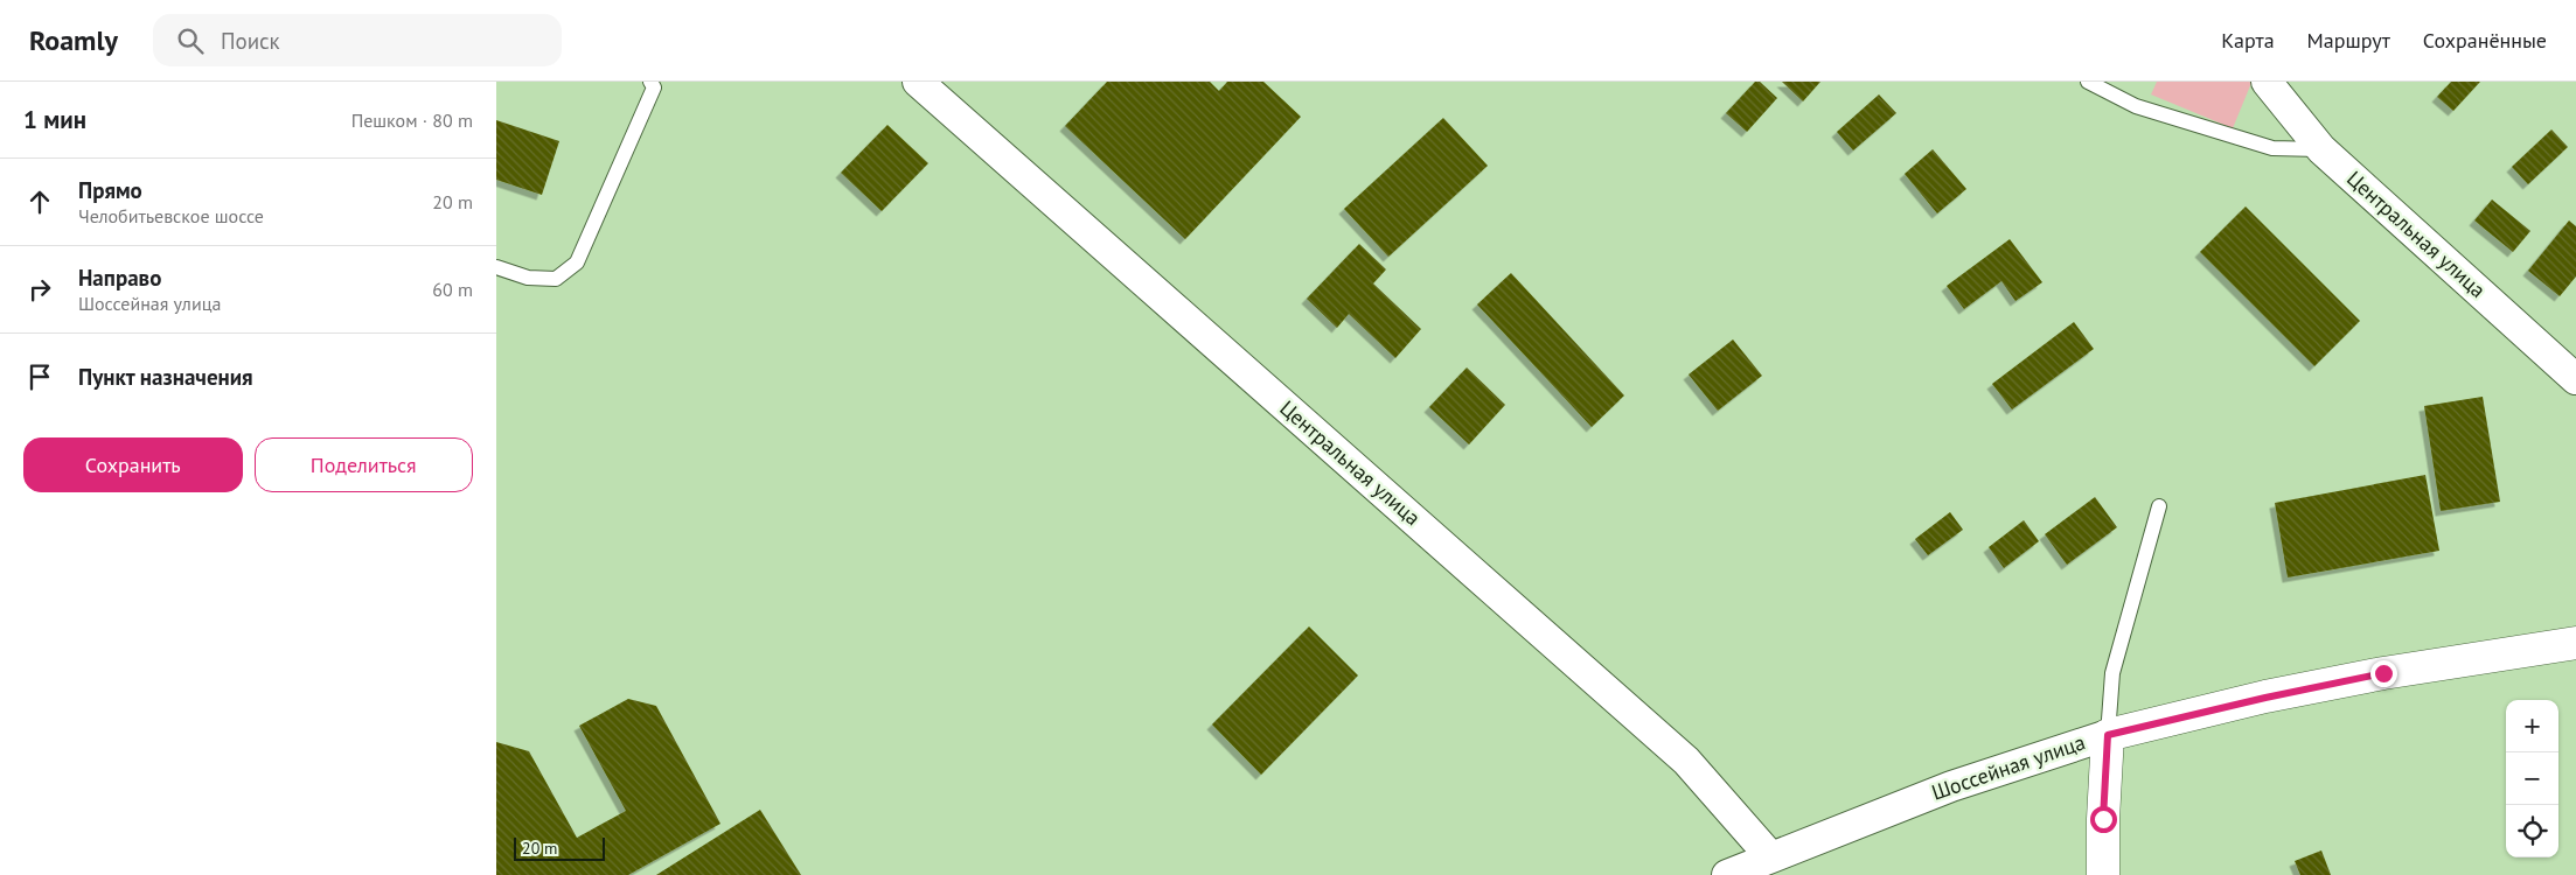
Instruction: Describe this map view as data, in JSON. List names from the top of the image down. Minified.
{"streets":{"street":["Центральная улица","Шоссейная улица"]},"crossings":[["Центральная улица","Шоссейная улица"]],"scale_bar":"20 m","page":{"header":"Roamly","search":"Поиск","nav":["Карта","Маршрут","Сохранённые"],"heading":["1 мин","Пешком · 80 m"],"list":[["Прямо","Челобитьевское шоссе","20 m"],["Направо","Шоссейная улица","60 m"],"Пункт назначения"],"buttons":["Сохранить","Поделиться"],"map_buttons":["+","−"],"scale":"20 m"}}
